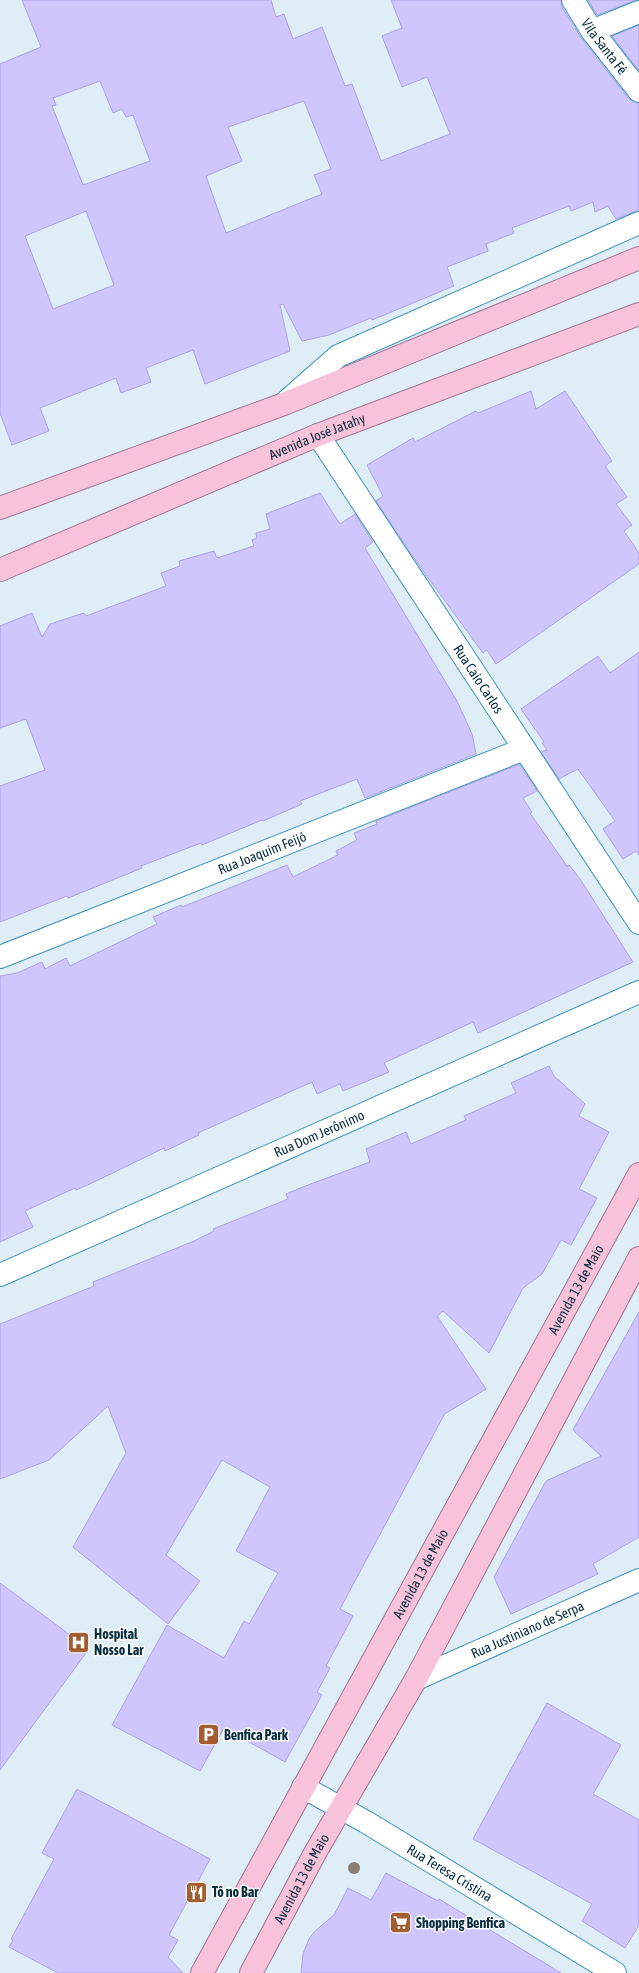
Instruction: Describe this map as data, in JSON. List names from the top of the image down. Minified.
{"streets":{"main road":["Avenida José Jatahy","Avenida 13 de Maio"],"street":["Vila Santa Fé","Rua Caio Carlos","Rua Joaquim Feijó","Rua Dom Jerônimo","Rua Justiniano de Serpa","Rua Teresa Cristina"]},"crossings":[["Avenida José Jatahy","Rua Caio Carlos"],["Rua Caio Carlos","Rua Joaquim Feijó"],["Avenida 13 de Maio","Rua Justiniano de Serpa"],["Avenida 13 de Maio","Rua Teresa Cristina"]],"places":{"hospital":["Hospital Nosso Lar"],"parking":["Benfica Park"],"restaurant":["Tô no Bar"],"supermarket":["Shopping Benfica"]}}
